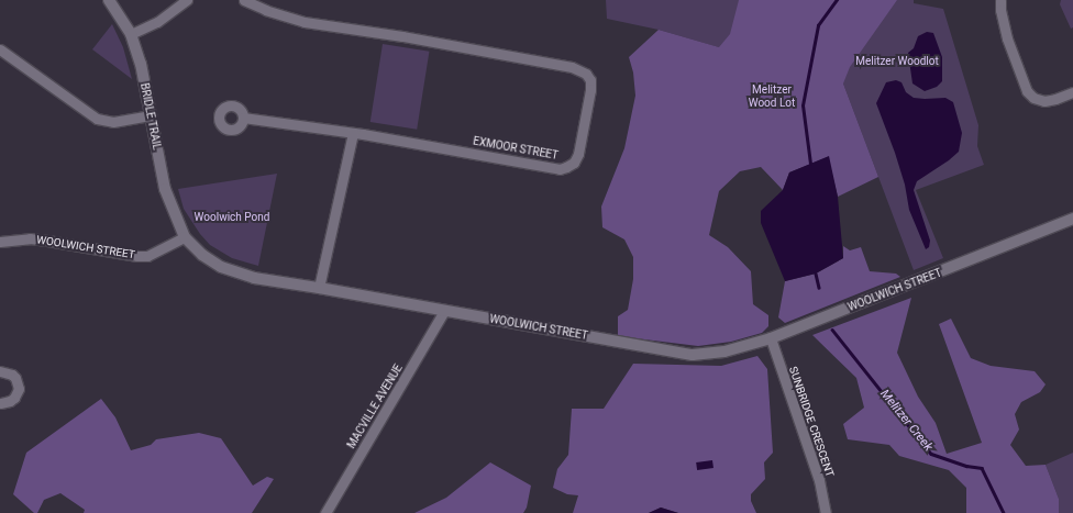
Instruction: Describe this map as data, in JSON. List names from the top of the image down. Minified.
{"streets":{"street":["BRIDLE TRAIL","EXMOOR STREET","WOOLWICH STREET","MACVILLE AVENUE","SUNBRIDGE CRESCENT"]},"crossings":[["BRIDLE TRAIL","WOOLWICH STREET"],["WOOLWICH STREET","MACVILLE AVENUE"],["WOOLWICH STREET","SUNBRIDGE CRESCENT"]],"water":["Melitzer Creek"],"parks":["Melitzer Woodlot","Melitzer Wood Lot","Woolwich Pond"]}
